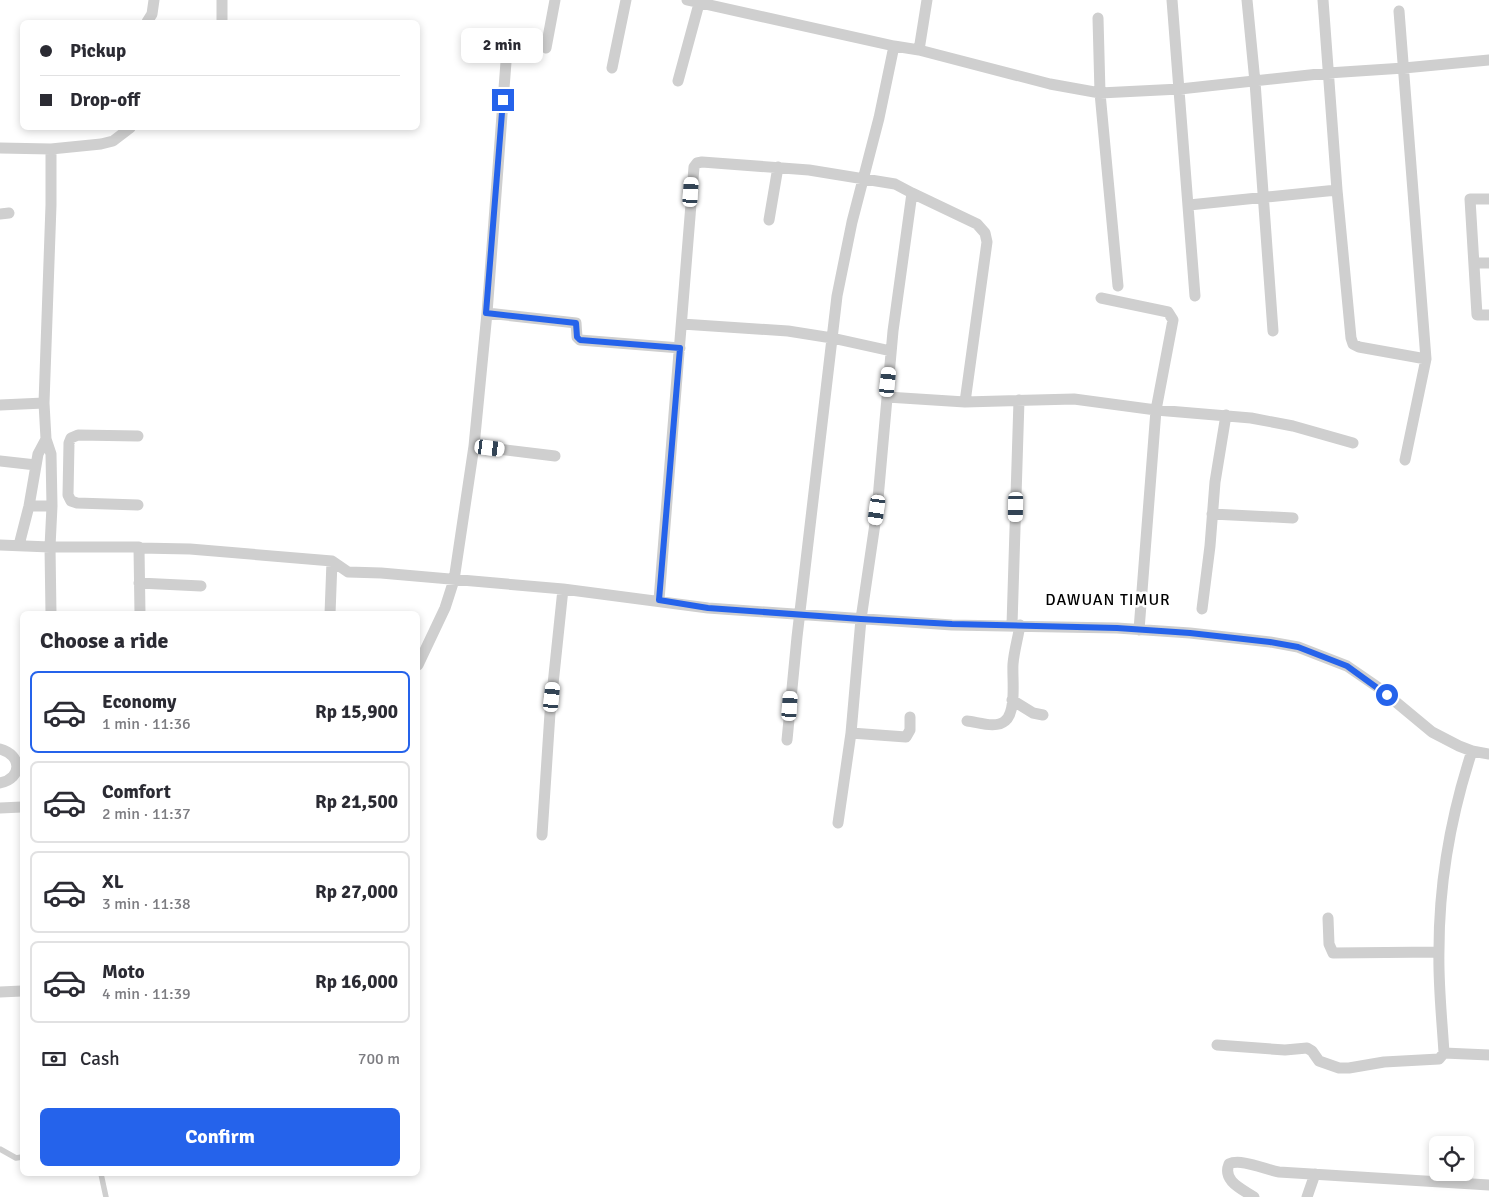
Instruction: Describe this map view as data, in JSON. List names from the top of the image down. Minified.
{"districts":["DAWUAN TIMUR"],"page":{"banner":["Pickup","Drop-off"],"bubble":"2 min","heading":"Choose a ride","list":[{"name":"Economy","note":"1 min · 11:36","value":"Rp 15,900"},{"name":"Comfort","note":"2 min · 11:37","value":"Rp 21,500"},{"name":"XL","note":"3 min · 11:38","value":"Rp 27,000"},{"name":"Moto","note":"4 min · 11:39","value":"Rp 16,000"}],"pay":["Cash","700 m"],"buttons":"Confirm"}}
